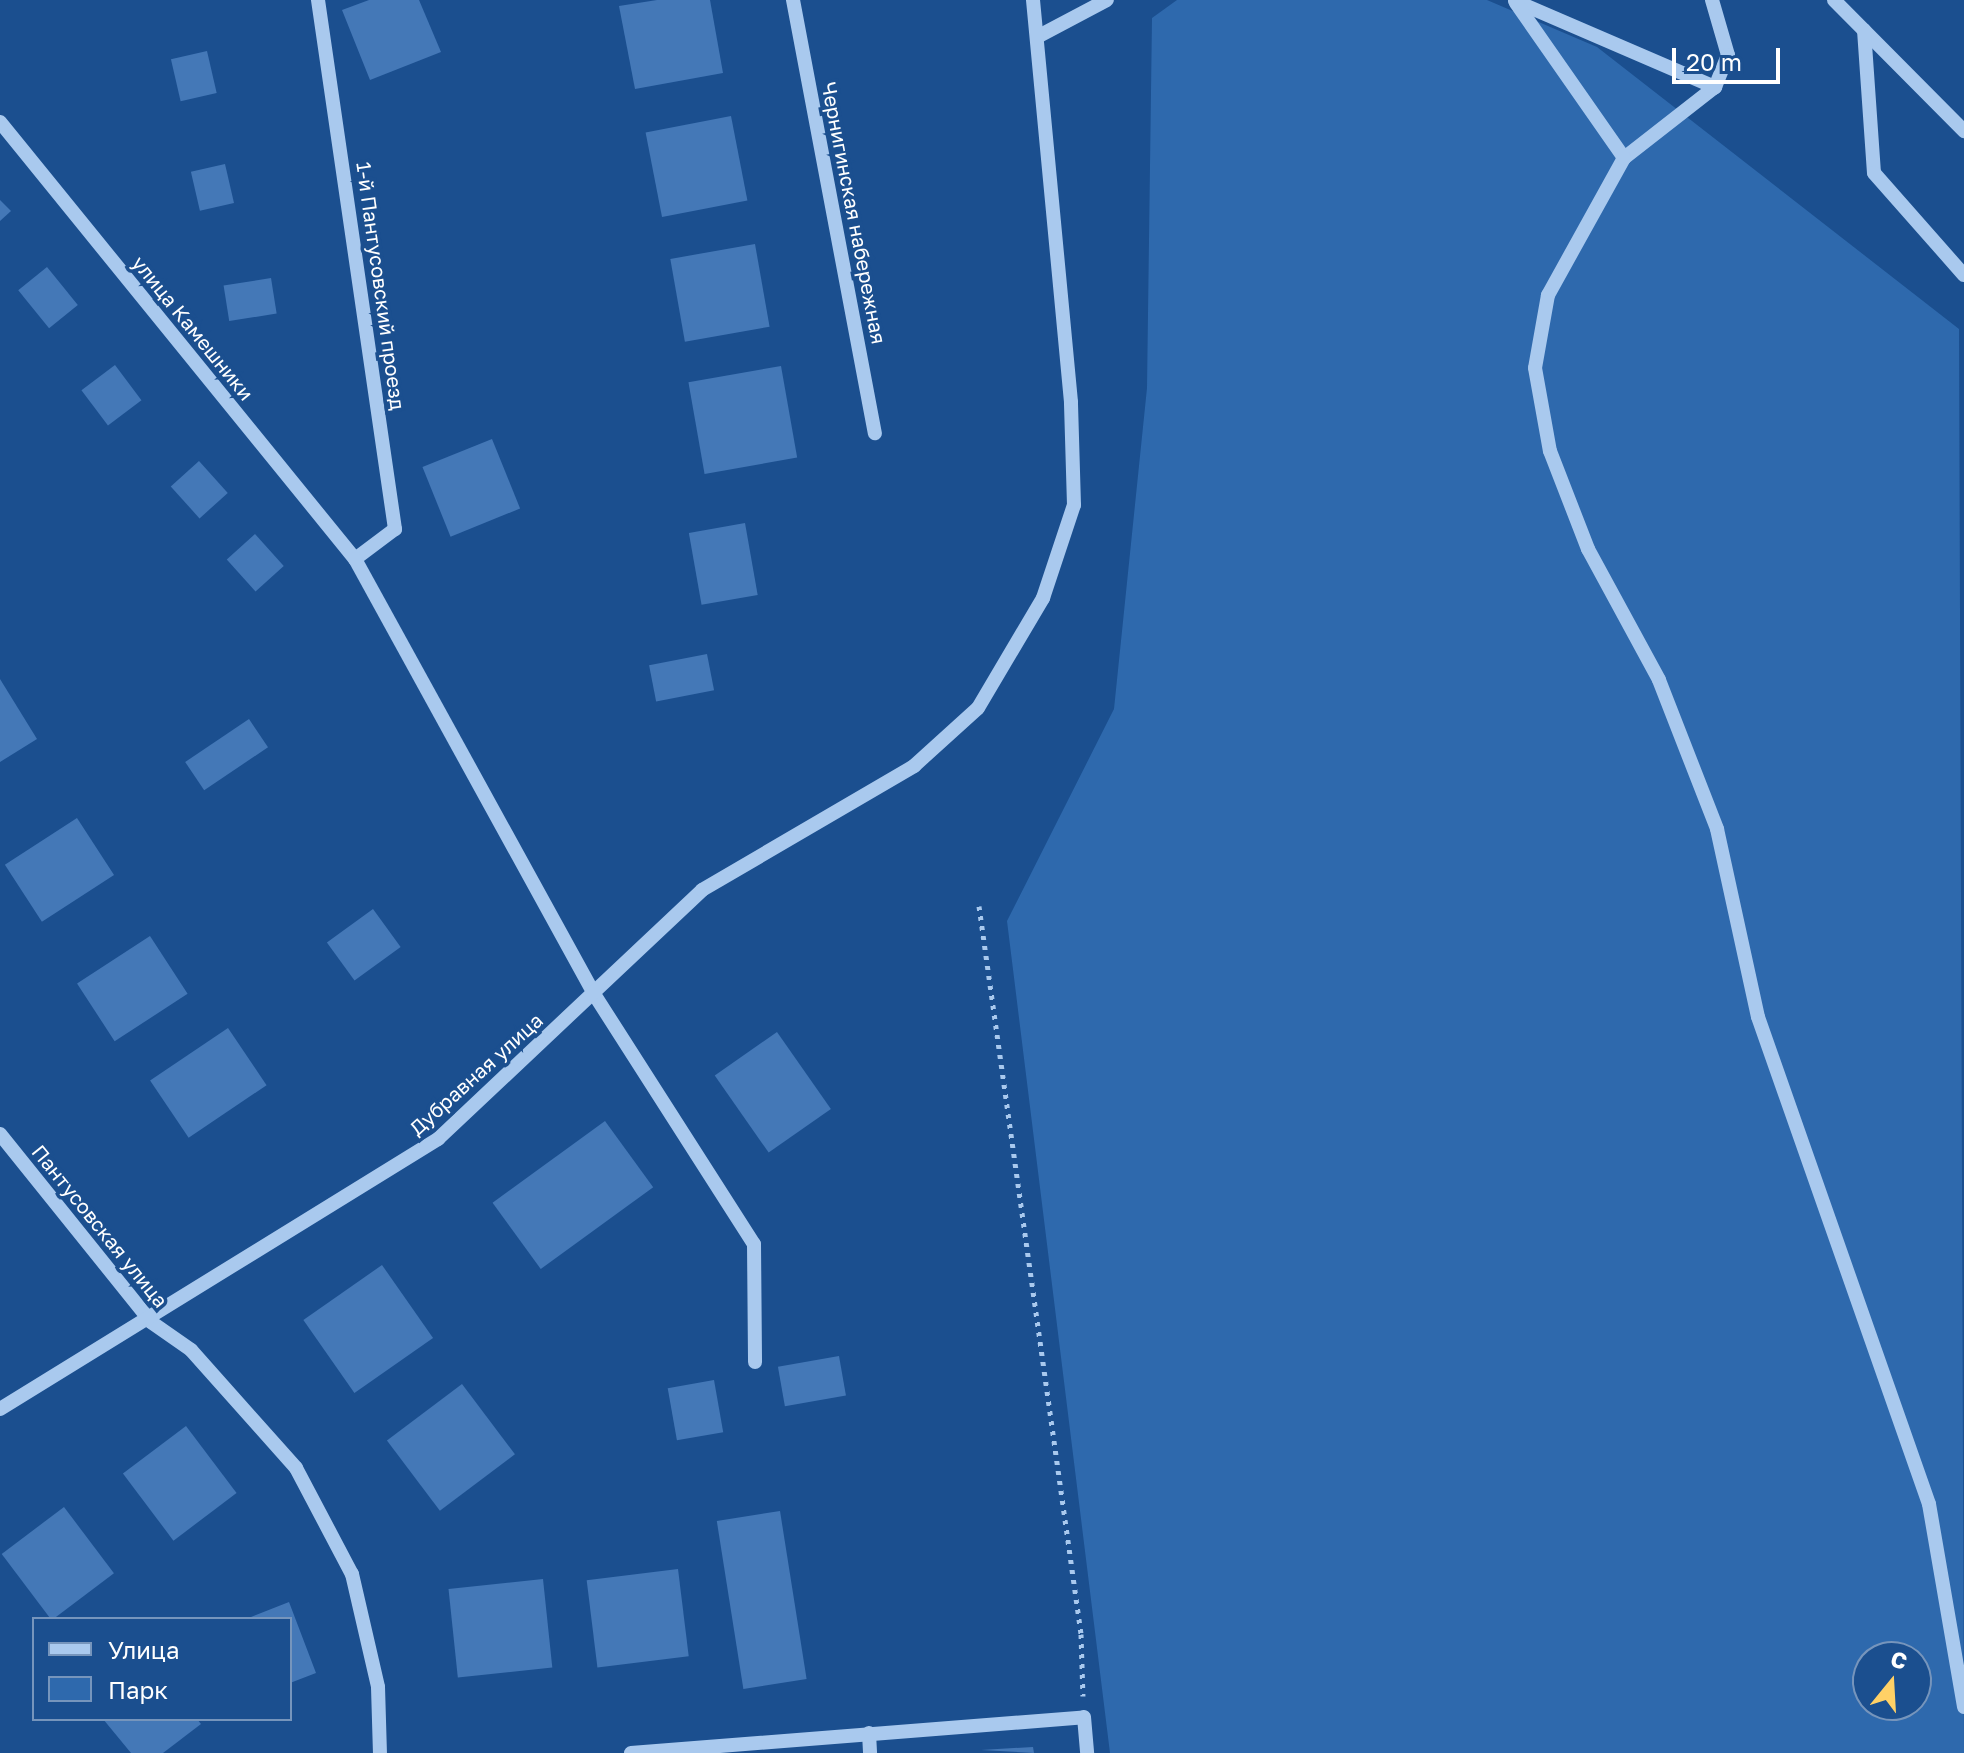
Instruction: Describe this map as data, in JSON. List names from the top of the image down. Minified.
{"streets":{"street":["Чернигинская набережная","1-й Пантусовский проезд","улица Камешники","Дубравная улица","Пантусовская улица"]},"crossings":[["1-й Пантусовский проезд","улица Камешники"],["улица Камешники","Дубравная улица"],["Дубравная улица","Пантусовская улица"]],"legend":["Улица","Парк"],"scale_bar":"20 m","north":"top"}
